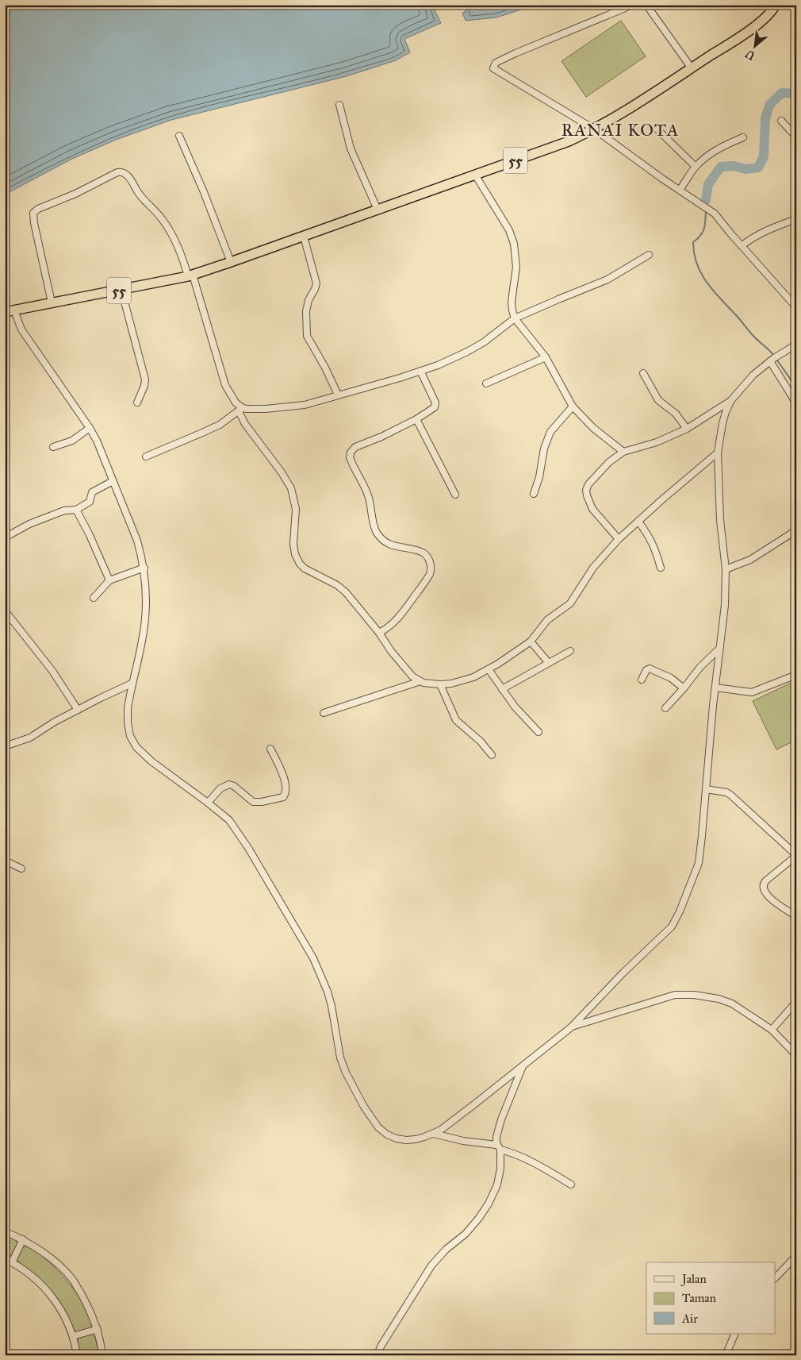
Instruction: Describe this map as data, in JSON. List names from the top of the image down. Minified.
{"streets":{"highway":["55"]},"districts":["RANAI KOTA"],"legend":["Jalan","Taman","Air"],"north":"bottom left"}
